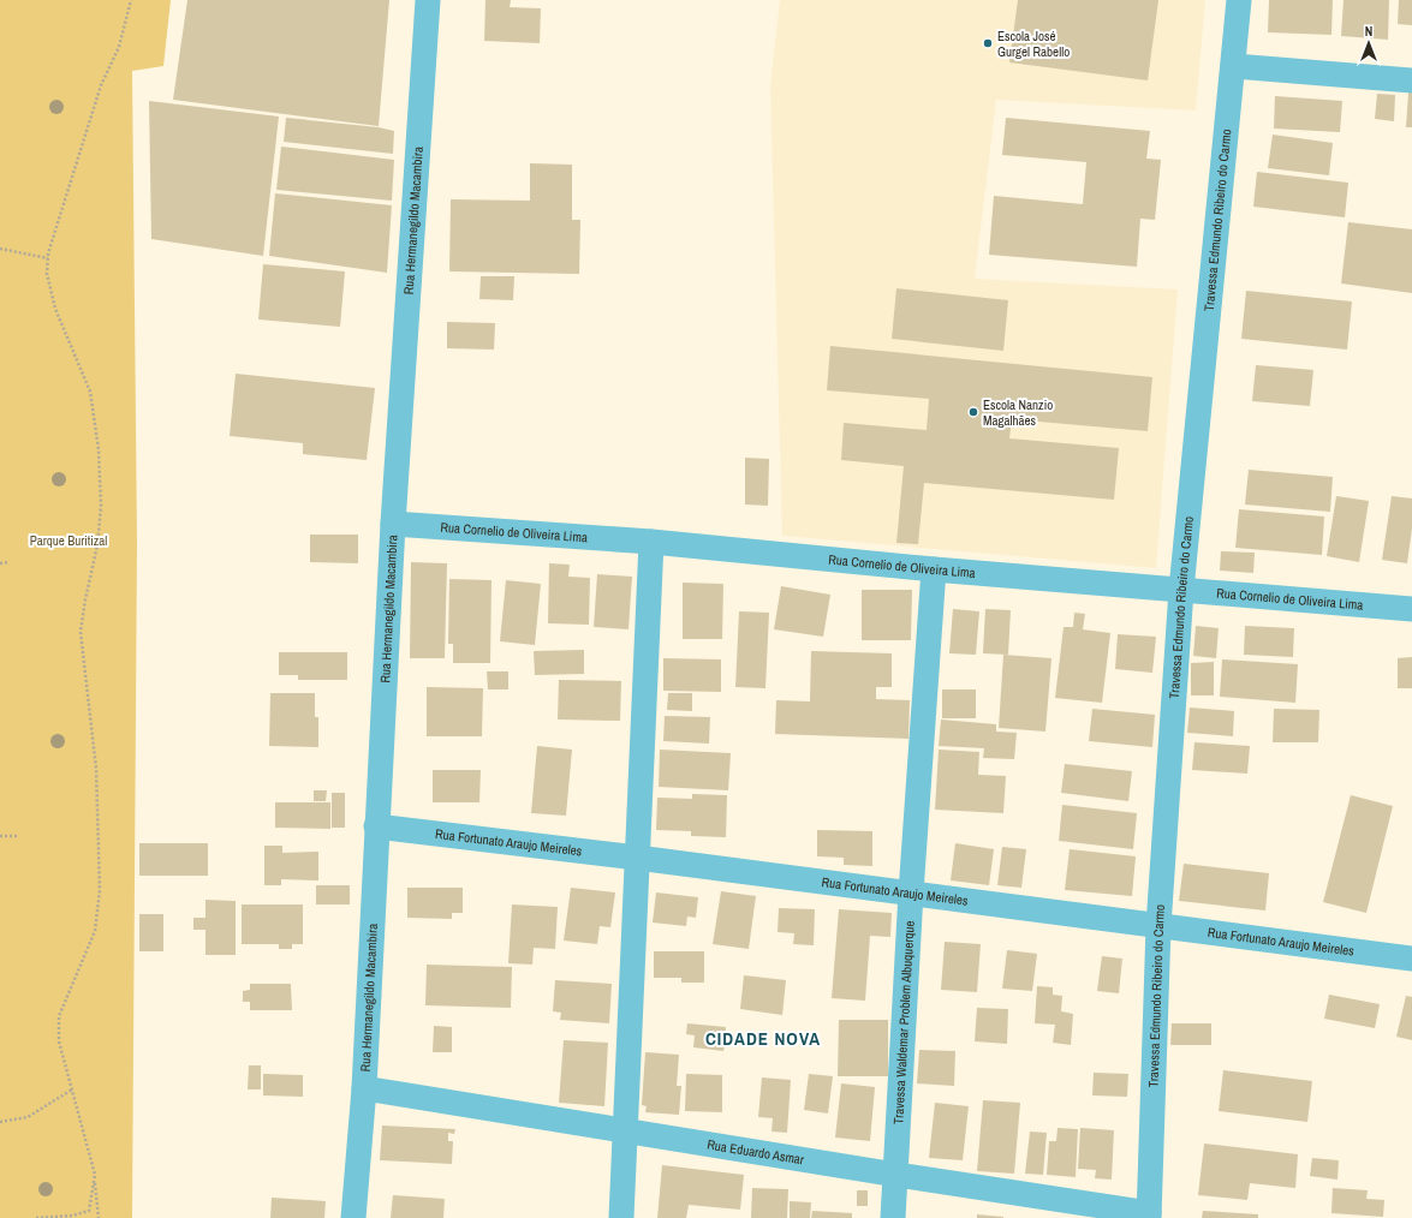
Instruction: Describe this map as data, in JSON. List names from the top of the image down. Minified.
{"streets":{"street":["Rua Hermanegildo Macambira","Travessa Edmundo Ribeiro do Carmo","Rua Cornelio de Oliveira Lima","Rua Fortunato Araujo Meireles","Travessa Waldemar Problem Albuquerque","Rua Eduardo Asmar"]},"crossings":[["Rua Hermanegildo Macambira","Rua Cornelio de Oliveira Lima"],["Rua Hermanegildo Macambira","Rua Fortunato Araujo Meireles"],["Rua Hermanegildo Macambira","Rua Eduardo Asmar"],["Travessa Edmundo Ribeiro do Carmo","Rua Cornelio de Oliveira Lima"],["Travessa Edmundo Ribeiro do Carmo","Rua Fortunato Araujo Meireles"],["Travessa Edmundo Ribeiro do Carmo","Rua Eduardo Asmar"],["Rua Cornelio de Oliveira Lima","Travessa Waldemar Problem Albuquerque"],["Rua Fortunato Araujo Meireles","Travessa Waldemar Problem Albuquerque"],["Travessa Waldemar Problem Albuquerque","Rua Eduardo Asmar"]],"districts":["CIDADE NOVA"],"parks":["Parque Buritizal"],"places":["Escola José Gurgel Rabello","Escola Nanzio Magalhães"],"north":"top"}
